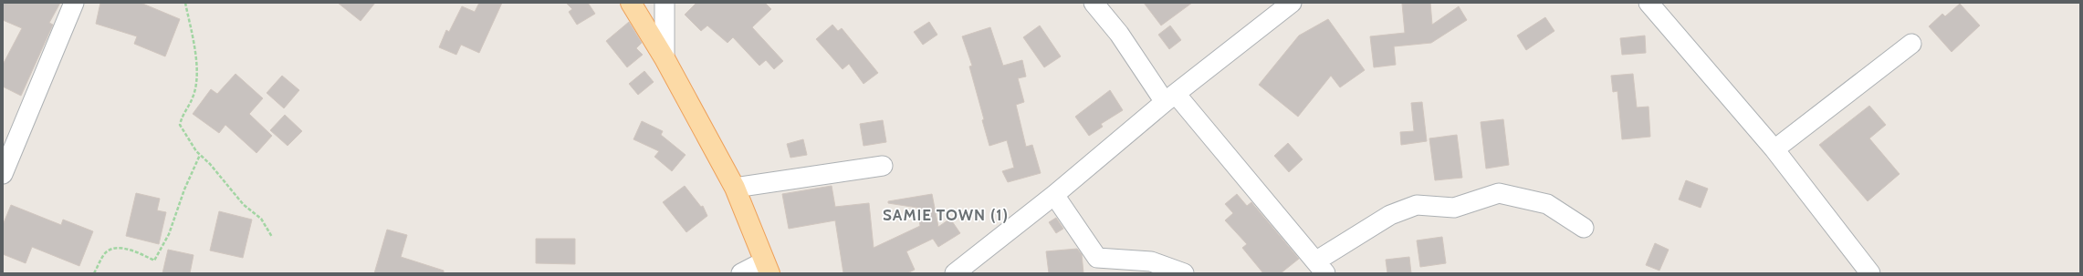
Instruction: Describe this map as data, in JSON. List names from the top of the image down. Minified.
{"districts":["SAMIE TOWN (1)"]}
